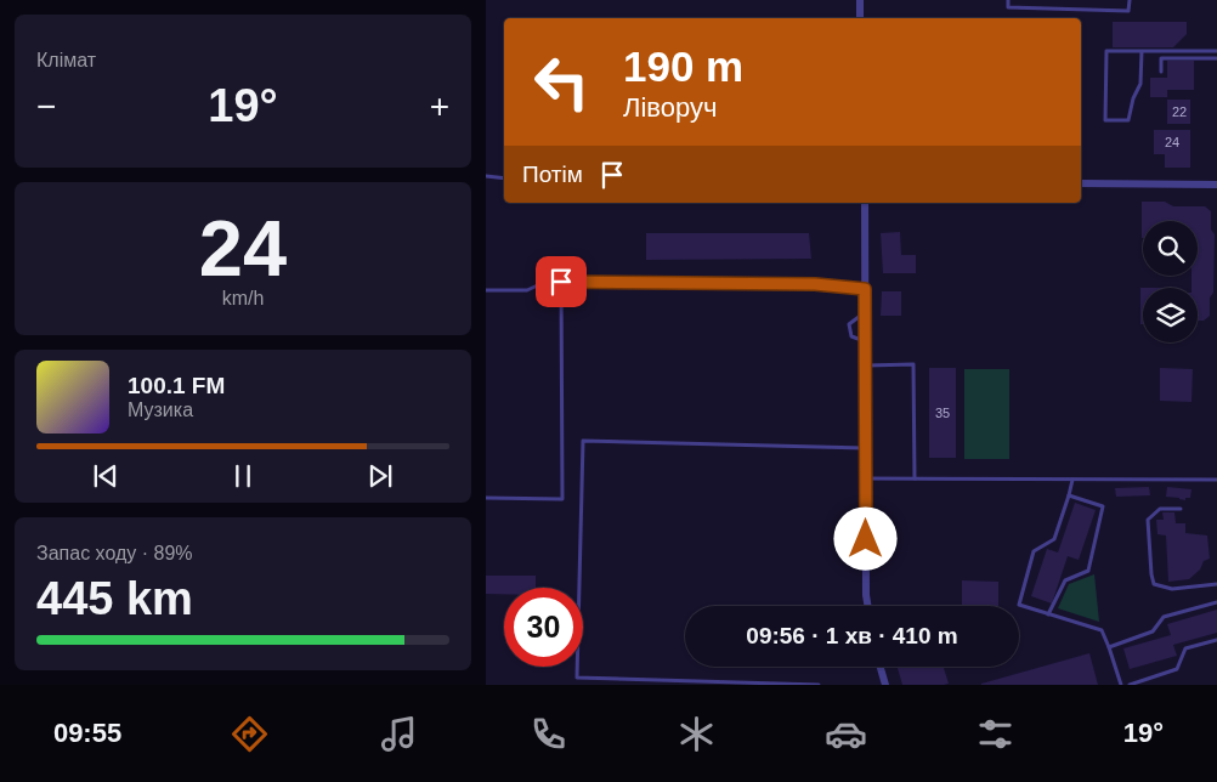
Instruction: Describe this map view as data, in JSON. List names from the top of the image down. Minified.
{"house_numbers":["22","24","35"],"page":{"tile":["Клімат",["24","km/h"],["Запас ходу · 89%","445 km"]],"turn":["190 m","Ліворуч"],"heat":["−","19°","+"],"then":"Потім","song":["100.1 FM","Музика"],"limit":"30","trip":"09:56 · 1 хв · 410 m","tabs":["09:55","19°"]}}
